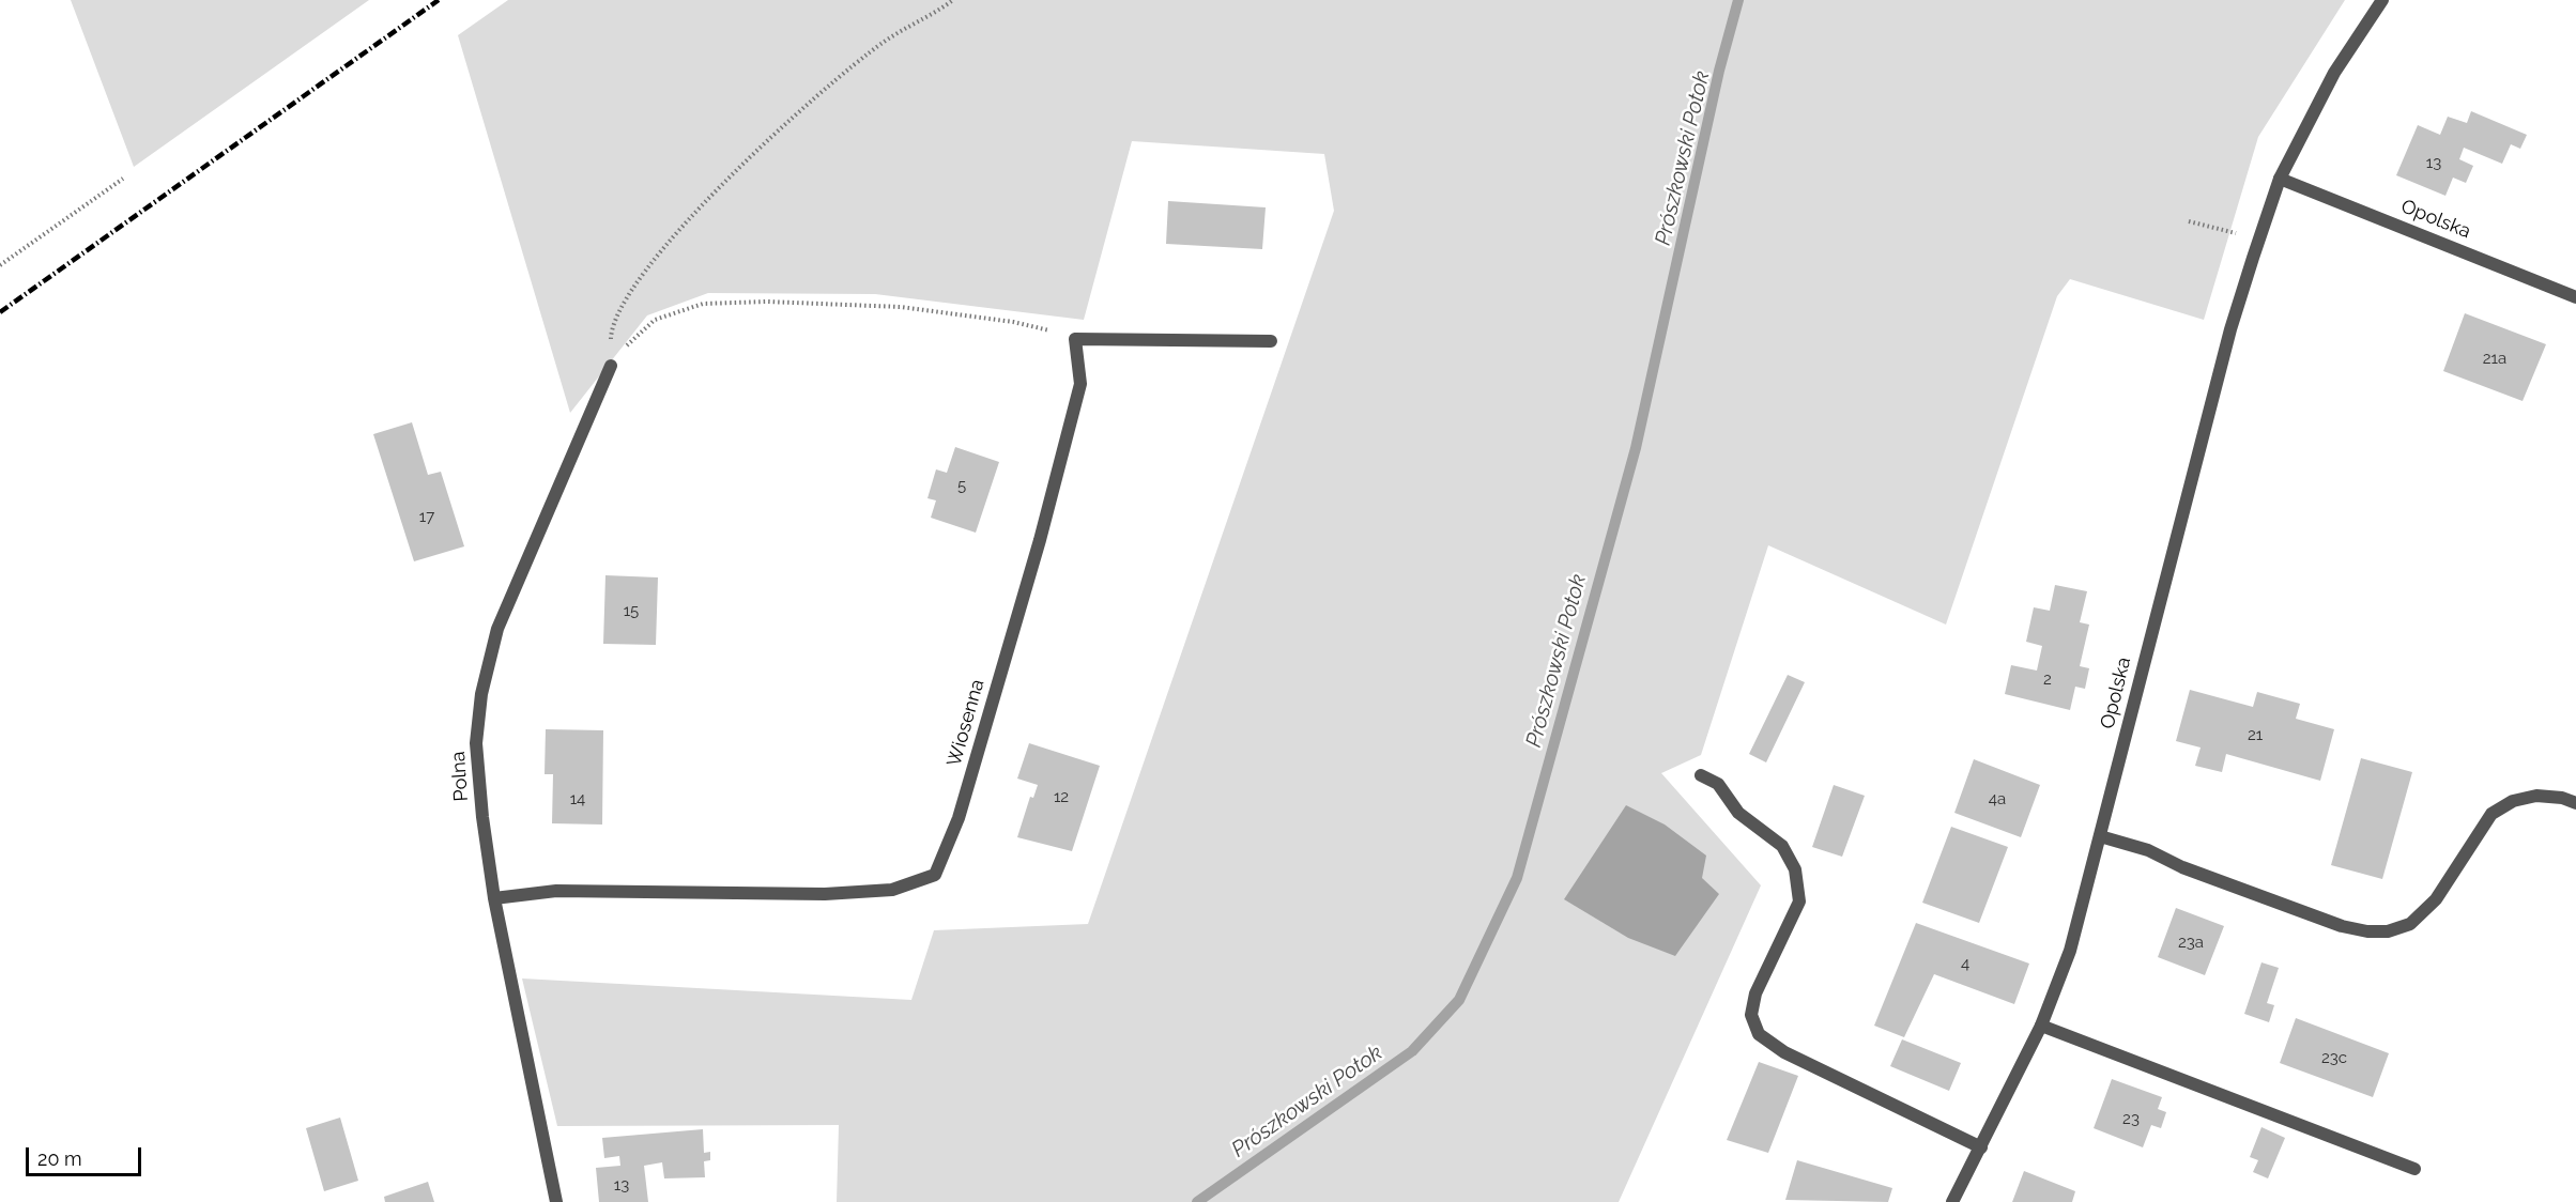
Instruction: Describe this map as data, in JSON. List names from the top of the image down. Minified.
{"streets":{"street":["Opolska","Wiosenna","Polna"]},"crossings":[["Wiosenna","Polna"]],"water":["Prószkowski Potok"],"house_numbers":["13","21a","5","17","15","2","21","12","14","4a","23a","4","23c","23","13"],"scale_bar":"20 m"}
